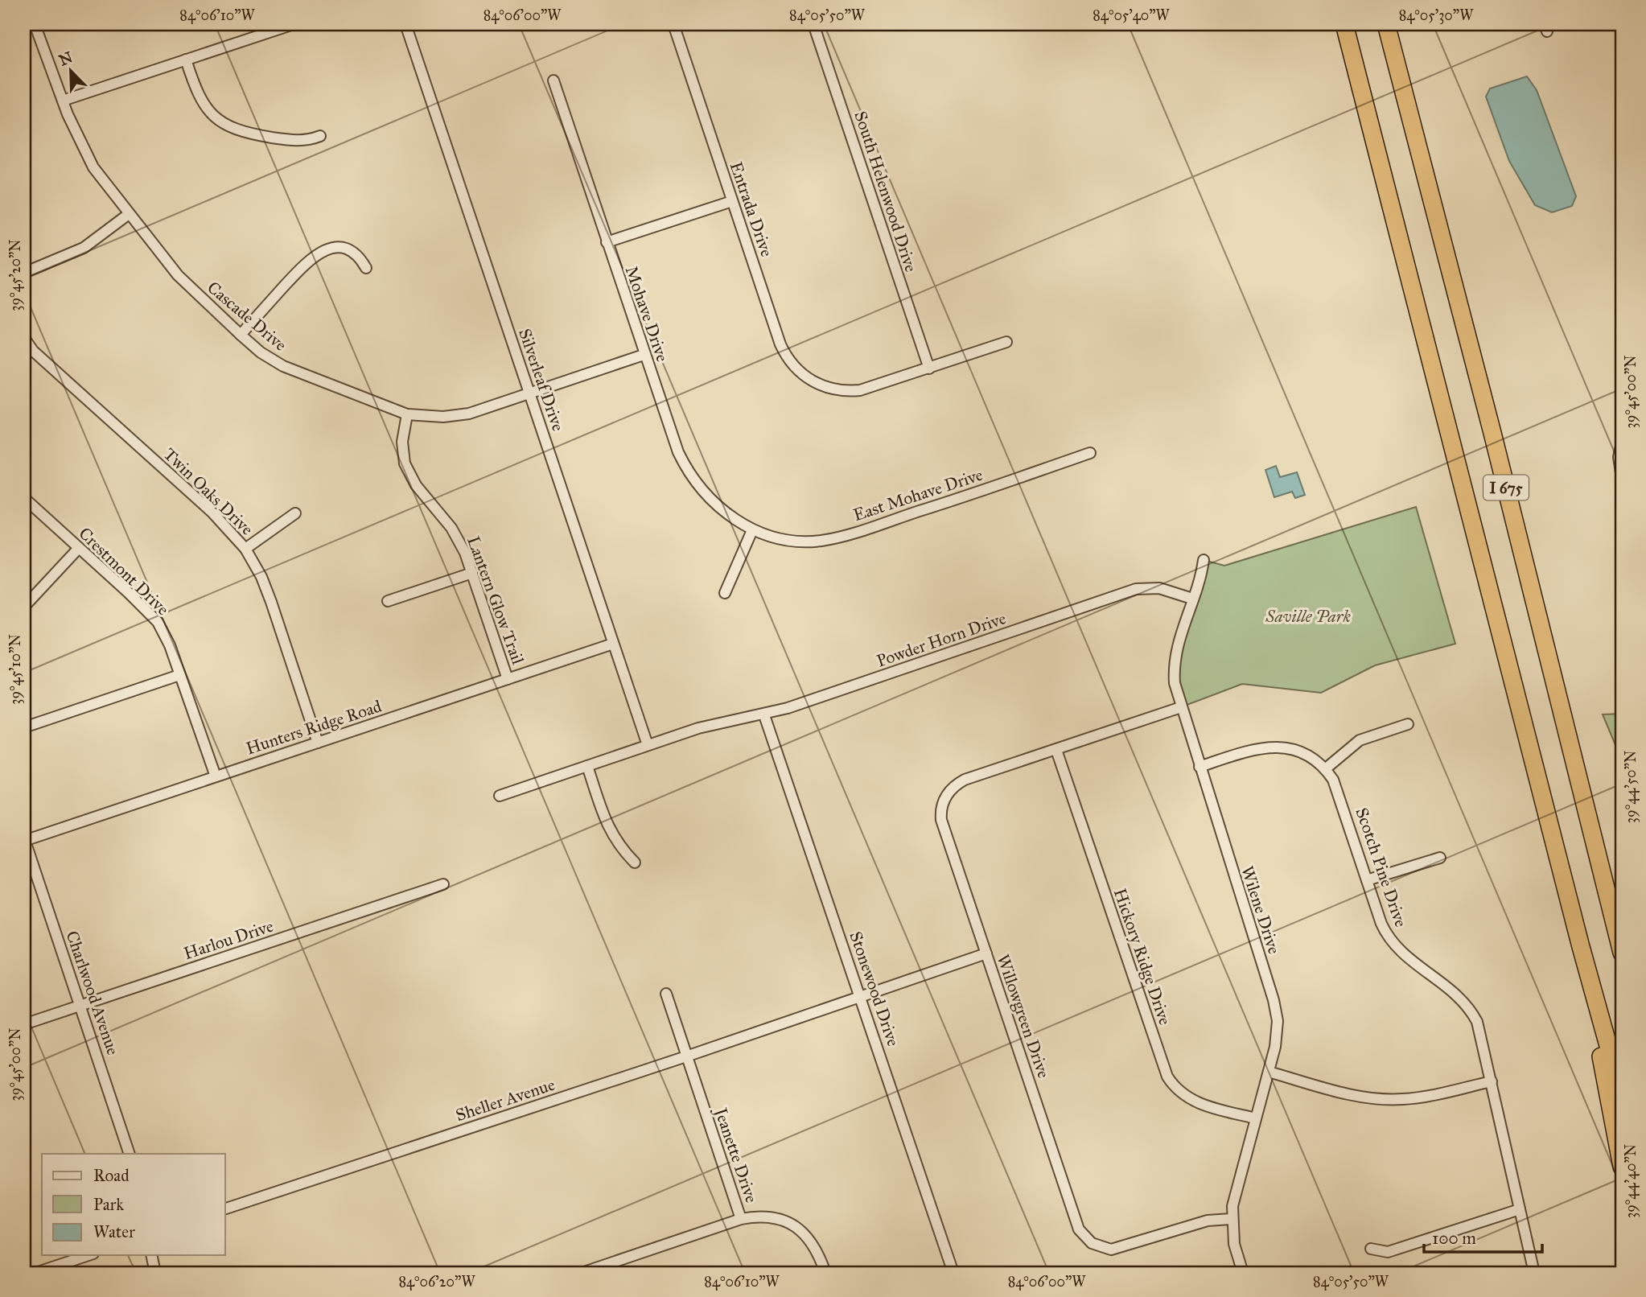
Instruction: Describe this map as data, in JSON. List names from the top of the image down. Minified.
{"streets":{"highway":["I 675"],"street":["South Helenwood Drive","Entrada Drive","Mohave Drive","Cascade Drive","Silverleaf Drive","Twin Oaks Drive","East Mohave Drive","Crestmont Drive","Lantern Glow Trail","Powder Horn Drive","Hunters Ridge Road","Scotch Pine Drive","Wilene Drive","Harlou Drive","Hickory Ridge Drive","Stonewood Drive","Charlwood Avenue","Willowgreen Drive","Sheller Avenue","Jeanette Drive"]},"crossings":[["South Helenwood Drive","Entrada Drive"],["Mohave Drive","Cascade Drive"],["Mohave Drive","East Mohave Drive"],["Cascade Drive","Silverleaf Drive"],["Cascade Drive","Lantern Glow Trail"],["Silverleaf Drive","Powder Horn Drive"],["Silverleaf Drive","Hunters Ridge Road"],["Twin Oaks Drive","Hunters Ridge Road"],["Crestmont Drive","Hunters Ridge Road"],["Lantern Glow Trail","Hunters Ridge Road"],["Powder Horn Drive","Wilene Drive"],["Powder Horn Drive","Stonewood Drive"],["Hunters Ridge Road","Charlwood Avenue"],["Scotch Pine Drive","Wilene Drive"],["Wilene Drive","Hickory Ridge Drive"],["Wilene Drive","Willowgreen Drive"],["Harlou Drive","Charlwood Avenue"],["Hickory Ridge Drive","Willowgreen Drive"],["Stonewood Drive","Sheller Avenue"],["Willowgreen Drive","Sheller Avenue"],["Sheller Avenue","Jeanette Drive"]],"parks":["Saville Park"],"legend":["Road","Park","Water"],"scale_bar":"100 m","north":"top left","coordinates":["84°06'10\"W","84°06'00\"W","84°05'50\"W","84°05'40\"W","84°05'30\"W","39°45'20\"N","39°45'00\"N","39°45'10\"N","39°44'50\"N","39°44'40\"N","84°06'20\"W"]}
